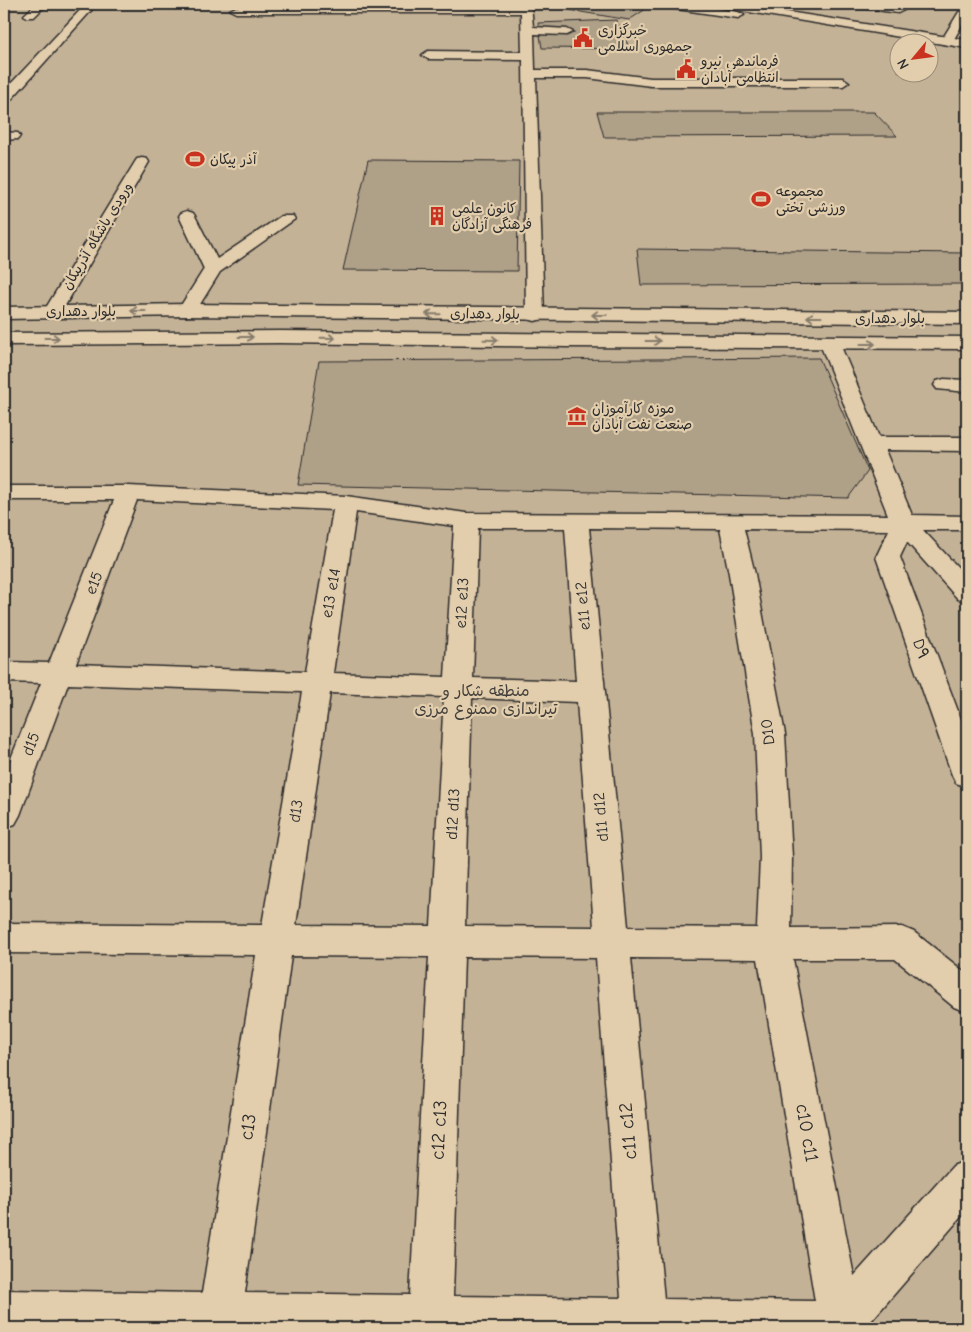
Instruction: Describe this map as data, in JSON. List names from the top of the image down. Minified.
{"streets":{"street":["ورودی باشگاه آذرپیکان","بلوار دهداری","e15","e13 e14","e12 e13","e11 e12","D۹","D10","d15","d13","d12 d13","d11 d12","c13","c12 c13","c11 c12","c10 c11"]},"crossings":[["ورودی باشگاه آذرپیکان","بلوار دهداری"],["e15","d15"],["e13 e14","d13"],["e12 e13","d12 d13"],["e11 e12","d11 d12"],["D10","c10 c11"],["d13","c13"],["d12 d13","c12 c13"],["d11 d12","c11 c12"]],"parks":["منطقه شکار و تیراندازی ممنوع مرزی"],"places":{"public building":["خبرگزاری جمهوری اسلامی","فرماندهی نیرو انتظامی آبادان"],"sports":["آذر پیکان","مجموعه ورزشی تختی"],"building":["کانون علمی فرهنگی آزادگان"],"museum":["موزه کارآموزان صنعت نفت آبادان"]},"north":"bottom left"}
